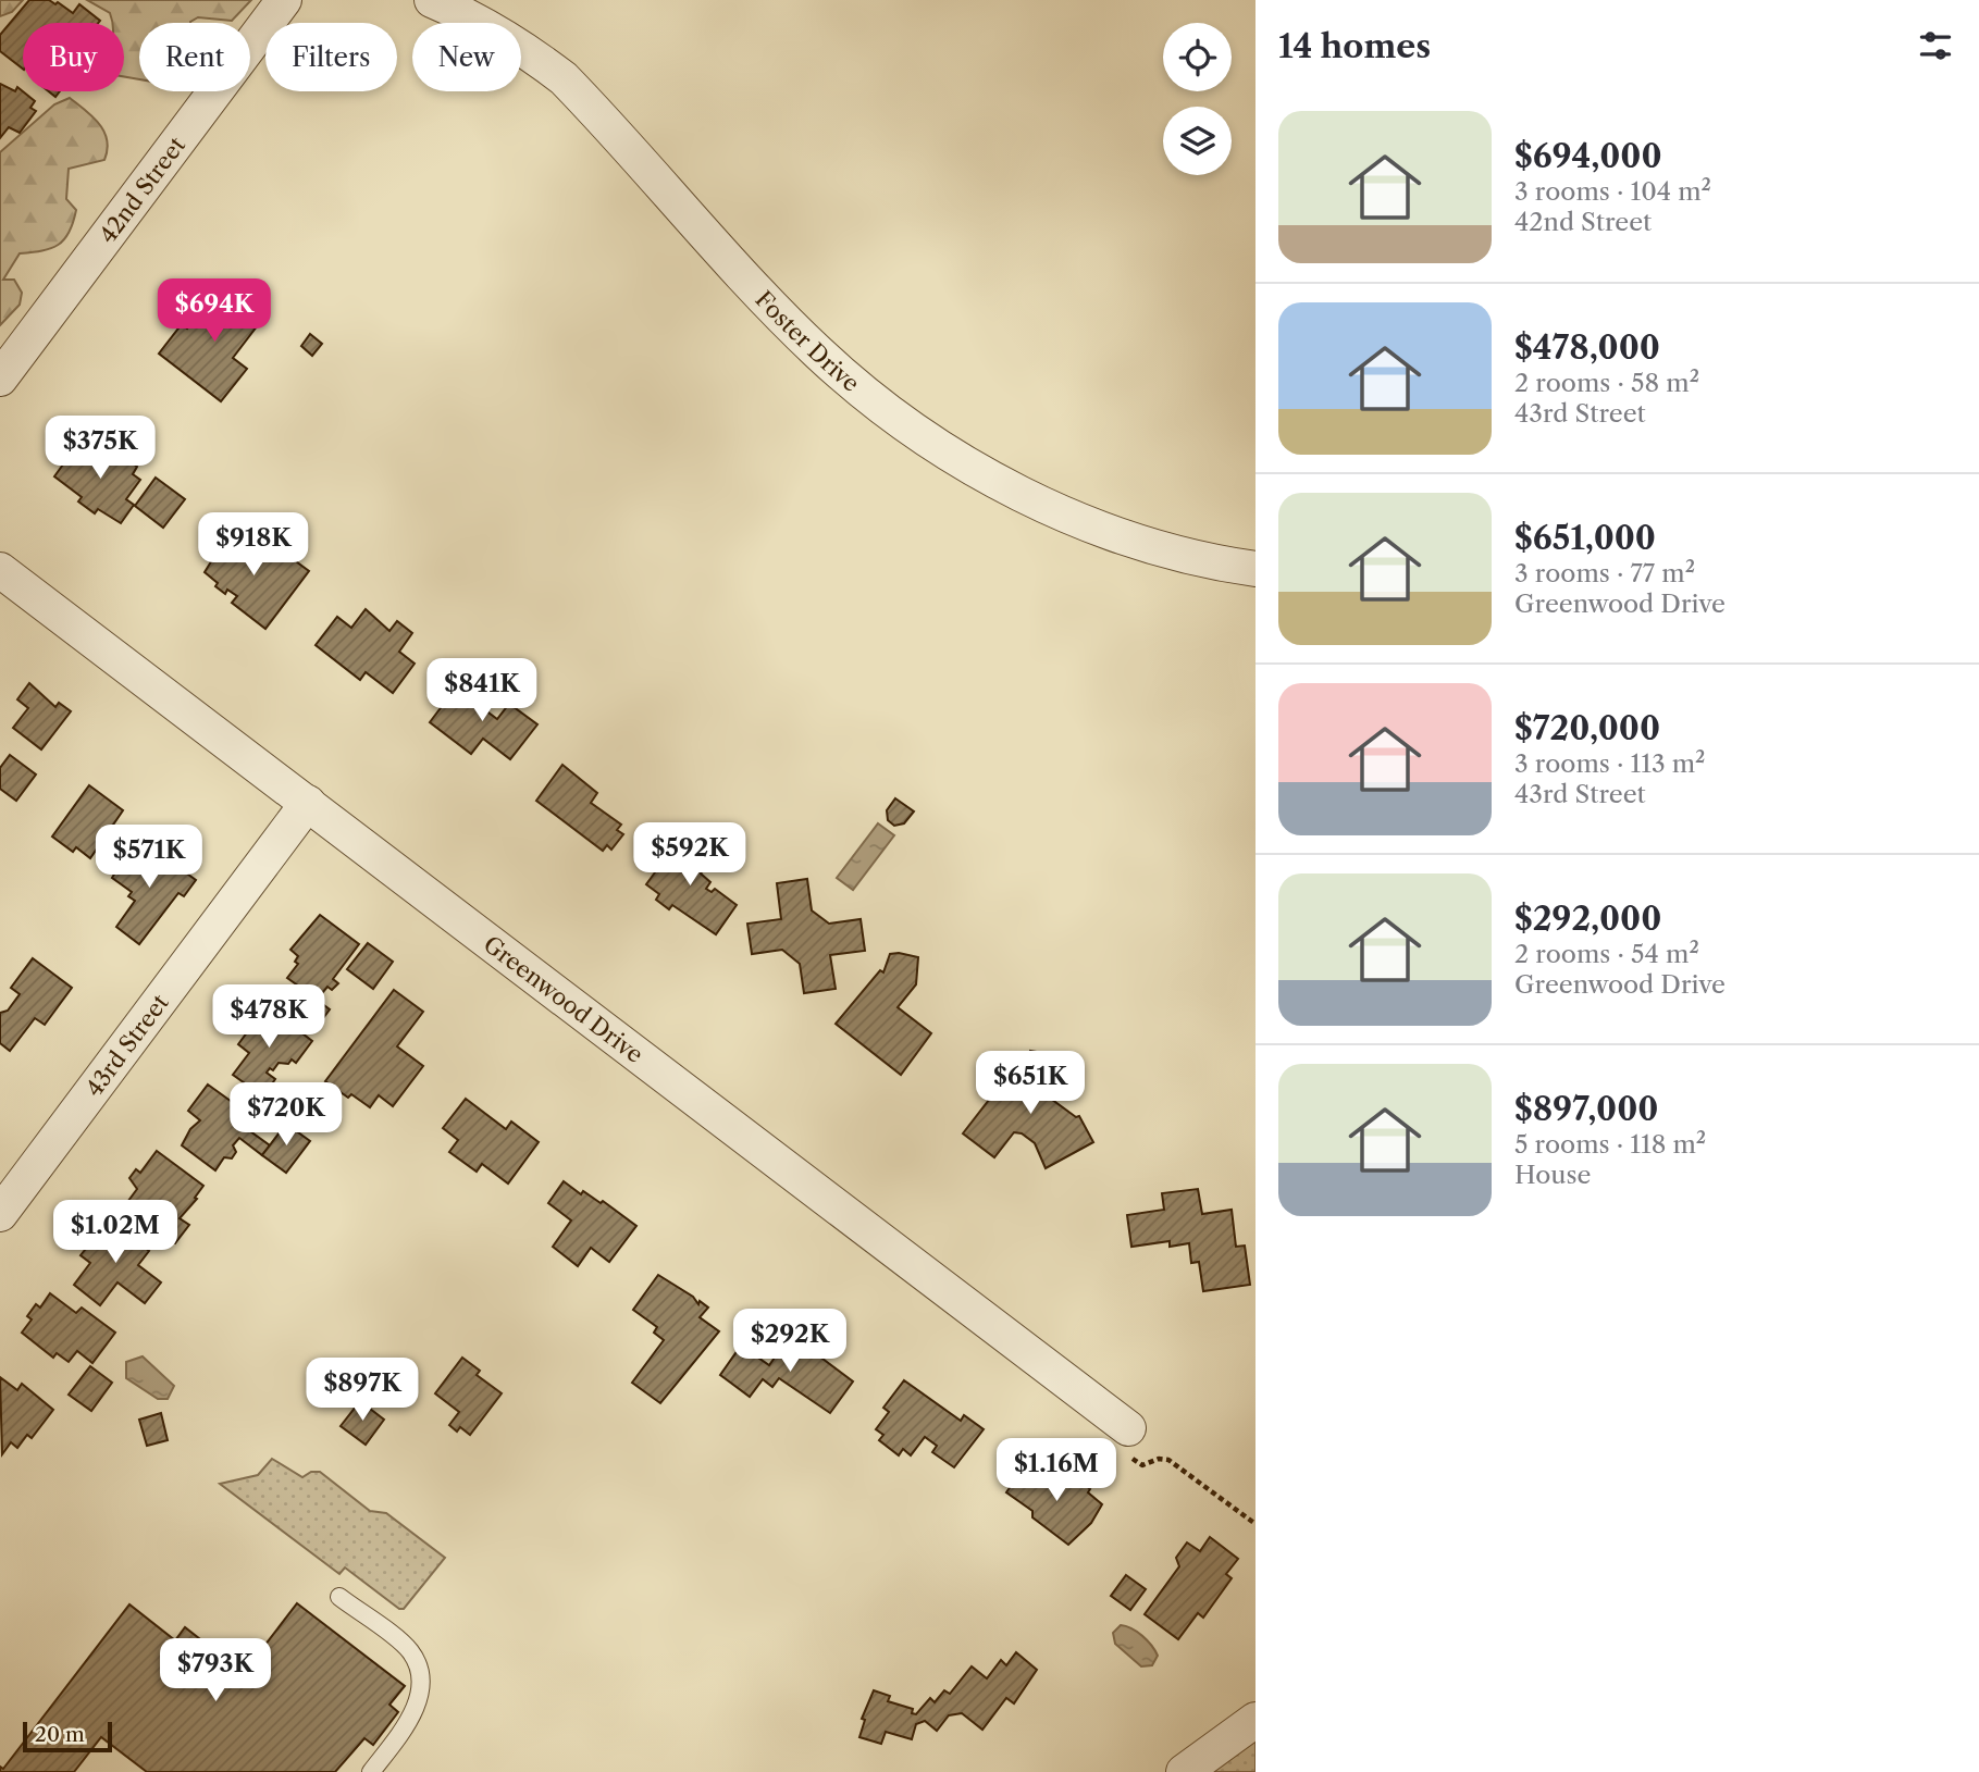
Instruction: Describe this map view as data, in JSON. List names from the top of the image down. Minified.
{"streets":{"street":["42nd Street","Foster Drive","Greenwood Drive","43rd Street"]},"crossings":[["Greenwood Drive","43rd Street"]],"scale_bar":"20 m","page":{"heading":"14 homes","chip":["Buy","Rent","Filters","New"],"list":[{"name":"$694,000","note":"3 rooms · 104 m² · 42nd Street"},{"name":"$478,000","note":"2 rooms · 58 m² · 43rd Street"},{"name":"$651,000","note":"3 rooms · 77 m² · Greenwood Drive"},{"name":"$720,000","note":"3 rooms · 113 m² · 43rd Street"},{"name":"$292,000","note":"2 rooms · 54 m² · Greenwood Drive"},{"name":"$897,000","note":"5 rooms · 118 m² · House"}],"price":["$694K","$375K","$918K","$841K","$592K","$571K","$478K","$651K","$720K","$1.02M","$292K","$897K","$1.16M","$793K"],"scale":"20 m"}}
